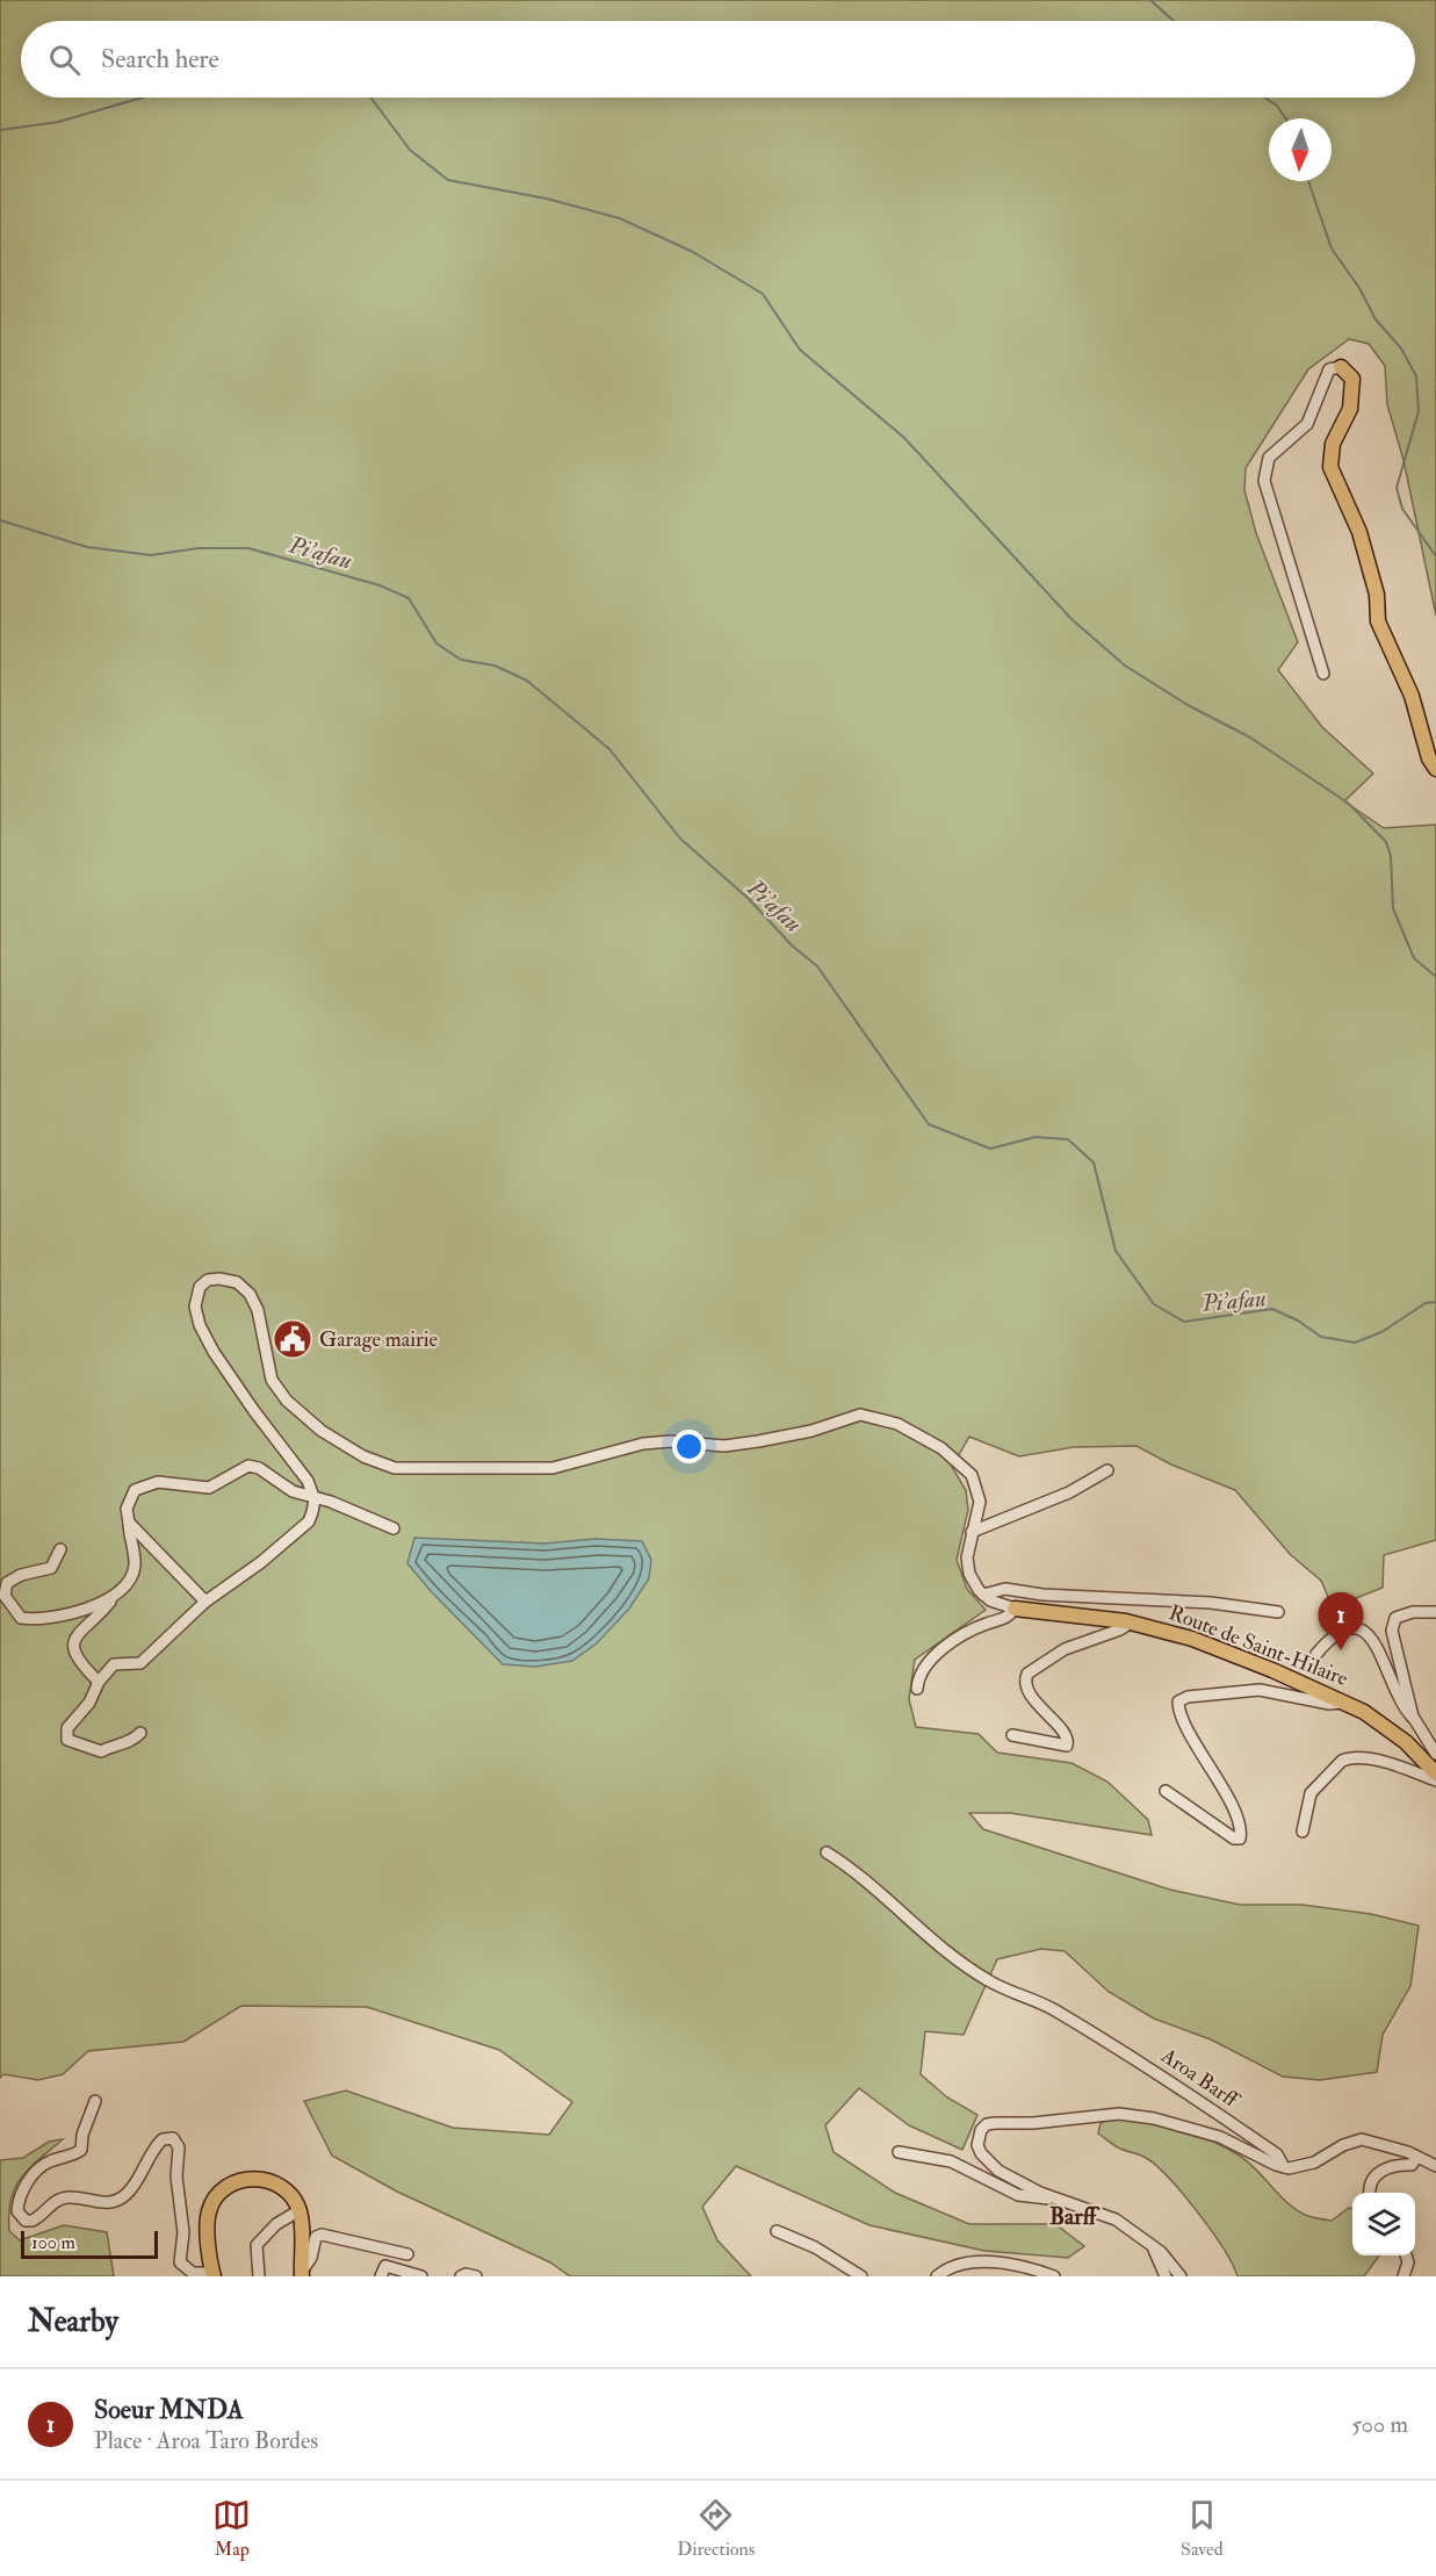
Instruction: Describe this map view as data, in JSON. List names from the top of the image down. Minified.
{"streets":{"main road":["Route de Saint-Hilaire"],"street":["Aroa Barff"]},"districts":["Barff"],"water":["Pi'afau"],"places":{"public building":["Garage mairie"]},"scale_bar":"100 m","north":"bottom","page":{"search":"Search here","pins":"1","scale":"100 m","heading":"Nearby","list":[{"mark":"1","name":"Soeur MNDA","note":"Place · Aroa Taro Bordes","value":"500 m"}],"nav":["Map","Directions","Saved"]}}
